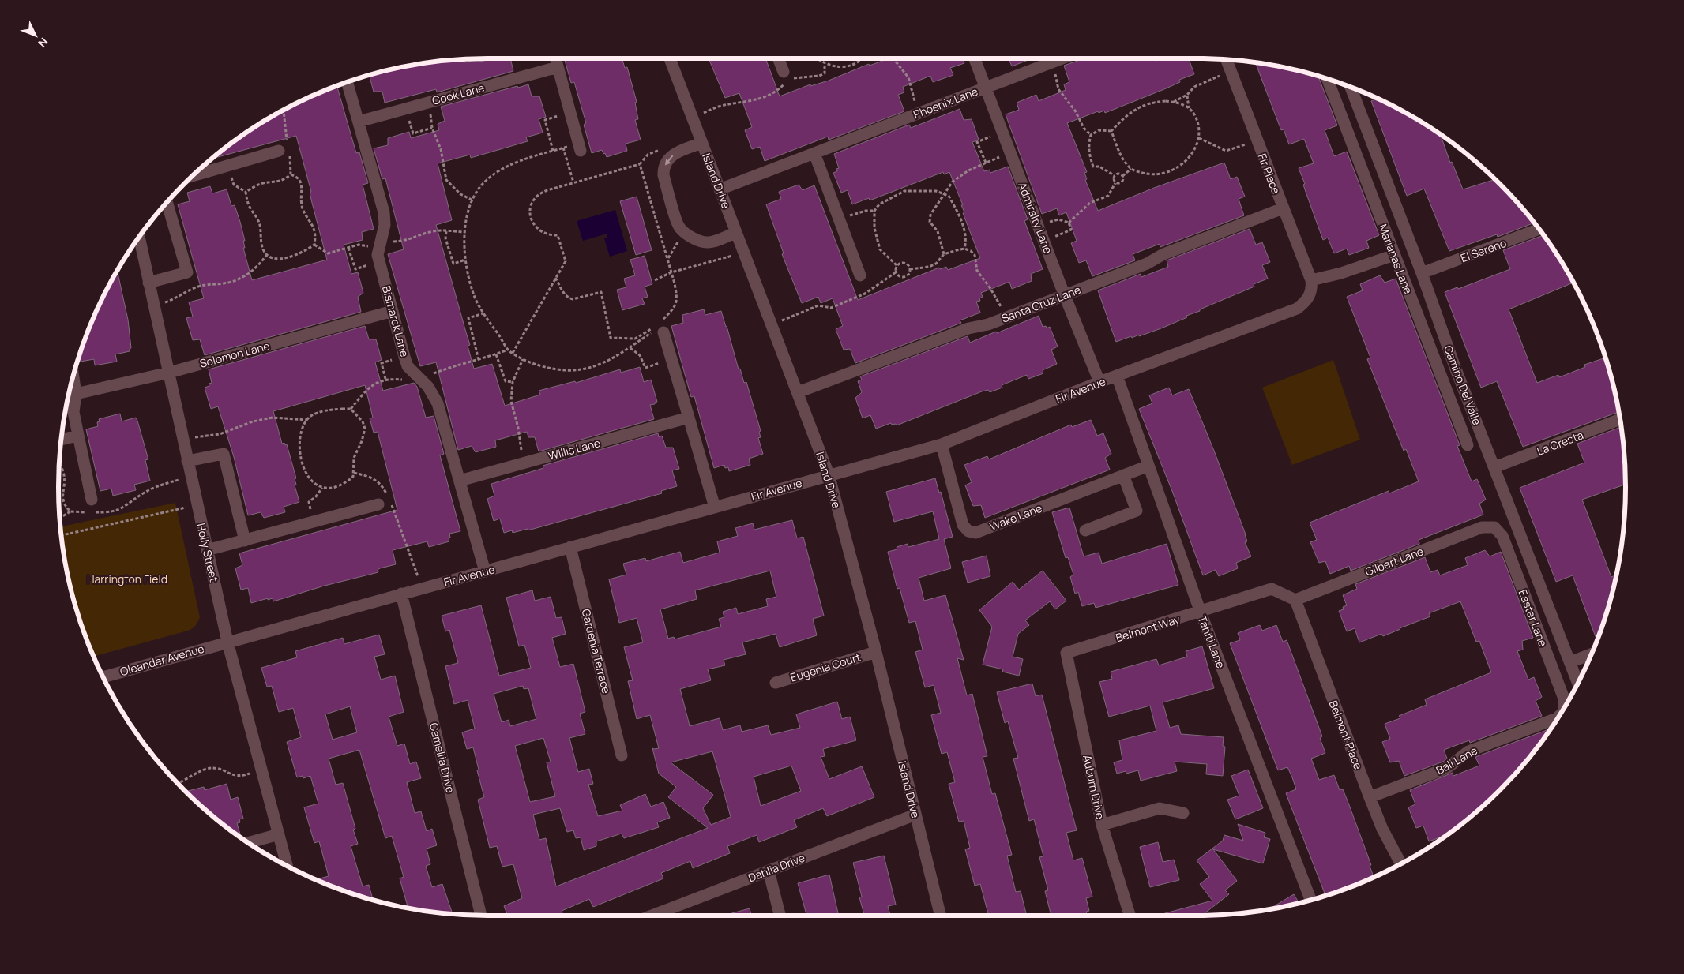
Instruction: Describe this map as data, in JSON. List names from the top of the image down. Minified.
{"streets":{"street":["Cook Lane","Phoenix Lane","Fir Place","Island Drive","Admiralty Lane","El Sereno","Marianas Lane","Santa Cruz Lane","Bismarck Lane","Solomon Lane","Camino Del Valle","Fir Avenue","La Cresta","Willis Lane","Wake Lane","Holly Street","Gilbert Lane","Easter Lane","Belmont Way","Tahiti Lane","Gardenia Terrace","Oleander Avenue","Eugenia Court","Belmont Place","Camellia Drive","Bali Lane","Auburn Drive","Dahlia Drive"]},"crossings":[["Cook Lane","Bismarck Lane"],["Phoenix Lane","Island Drive"],["Phoenix Lane","Admiralty Lane"],["Fir Place","Santa Cruz Lane"],["Fir Place","Fir Avenue"],["Island Drive","Santa Cruz Lane"],["Island Drive","Fir Avenue"],["Island Drive","Eugenia Court"],["Island Drive","Dahlia Drive"],["Admiralty Lane","Santa Cruz Lane"],["Admiralty Lane","Fir Avenue"],["El Sereno","Camino Del Valle"],["Bismarck Lane","Solomon Lane"],["Bismarck Lane","Fir Avenue"],["Bismarck Lane","Willis Lane"],["Solomon Lane","Holly Street"],["Camino Del Valle","La Cresta"],["Fir Avenue","Wake Lane"],["Fir Avenue","Holly Street"],["Fir Avenue","Tahiti Lane"],["Fir Avenue","Gardenia Terrace"],["Fir Avenue","Oleander Avenue"],["Fir Avenue","Camellia Drive"],["Wake Lane","Tahiti Lane"],["Holly Street","Oleander Avenue"],["Gilbert Lane","Easter Lane"],["Gilbert Lane","Belmont Way"],["Gilbert Lane","Belmont Place"],["Belmont Way","Tahiti Lane"],["Belmont Way","Belmont Place"],["Belmont Way","Auburn Drive"],["Belmont Place","Bali Lane"]],"parks":["Harrington Field"],"north":"bottom right"}
